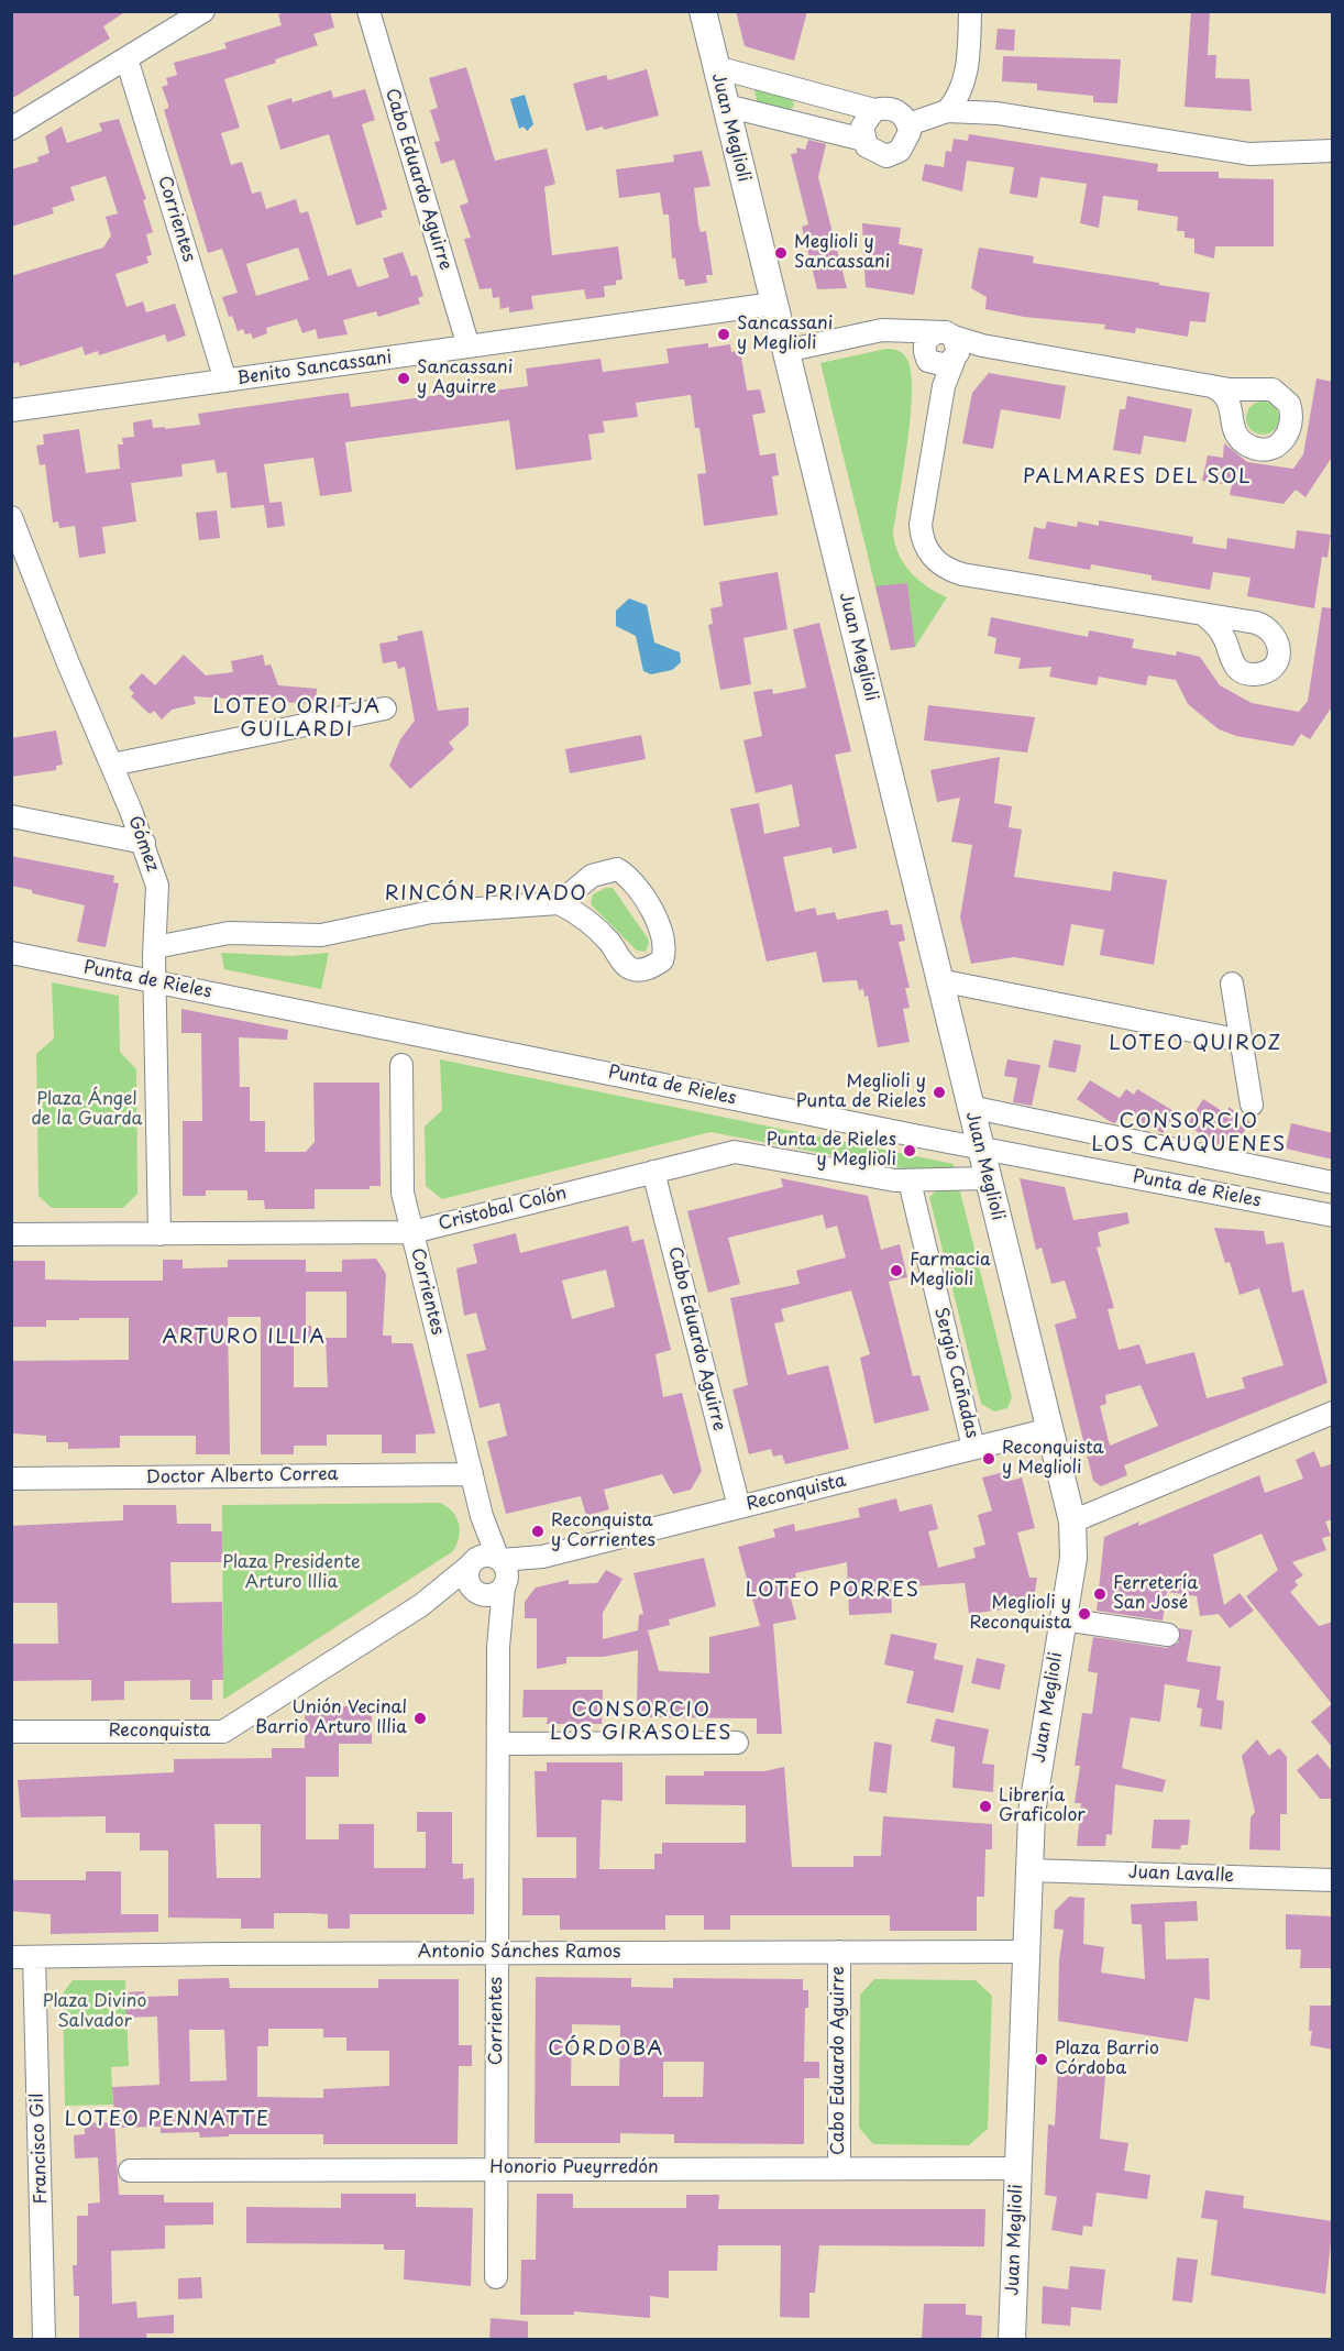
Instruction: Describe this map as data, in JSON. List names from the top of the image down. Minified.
{"streets":{"main road":["Juan Meglioli"],"street":["Cabo Eduardo Aguirre","Corrientes","Benito Sancassani","Gómez","Punta de Rieles","Cristobal Colón","Sergio Cañadas","Doctor Alberto Correa","Reconquista","Juan Lavalle","Antonio Sánches Ramos","Francisco Gil","Honorio Pueyrredón"]},"crossings":[["Juan Meglioli","Benito Sancassani"],["Juan Meglioli","Punta de Rieles"],["Juan Meglioli","Cristobal Colón"],["Juan Meglioli","Reconquista"],["Juan Meglioli","Juan Lavalle"],["Juan Meglioli","Antonio Sánches Ramos"],["Juan Meglioli","Honorio Pueyrredón"],["Cabo Eduardo Aguirre","Benito Sancassani"],["Cabo Eduardo Aguirre","Cristobal Colón"],["Cabo Eduardo Aguirre","Reconquista"],["Cabo Eduardo Aguirre","Antonio Sánches Ramos"],["Cabo Eduardo Aguirre","Honorio Pueyrredón"],["Corrientes","Benito Sancassani"],["Corrientes","Cristobal Colón"],["Corrientes","Doctor Alberto Correa"],["Corrientes","Reconquista"],["Corrientes","Antonio Sánches Ramos"],["Corrientes","Honorio Pueyrredón"],["Gómez","Punta de Rieles"],["Gómez","Cristobal Colón"],["Cristobal Colón","Sergio Cañadas"],["Sergio Cañadas","Reconquista"],["Antonio Sánches Ramos","Francisco Gil"]],"districts":["PALMARES DEL SOL","LOTEO ORITJA GUILARDI","RINCÓN PRIVADO","LOTEO QUIROZ","CONSORCIO LOS CAUQUENES","ARTURO ILLIA","LOTEO PORRES","CONSORCIO LOS GIRASOLES","CÓRDOBA","LOTEO PENNATTE"],"parks":["Plaza Ángel de la Guarda","Plaza Presidente Arturo Illia","Plaza Divino Salvador"],"places":["Meglioli y Sancassani","Sancassani y Meglioli","Sancassani y Aguirre","Meglioli y Punta de Rieles","Punta de Rieles y Meglioli","Farmacia Meglioli","Reconquista y Meglioli","Reconquista y Corrientes","Ferretería San José","Meglioli y Reconquista","Unión Vecinal Barrio Arturo Illia","Librería Graficolor","Plaza Barrio Córdoba"]}
